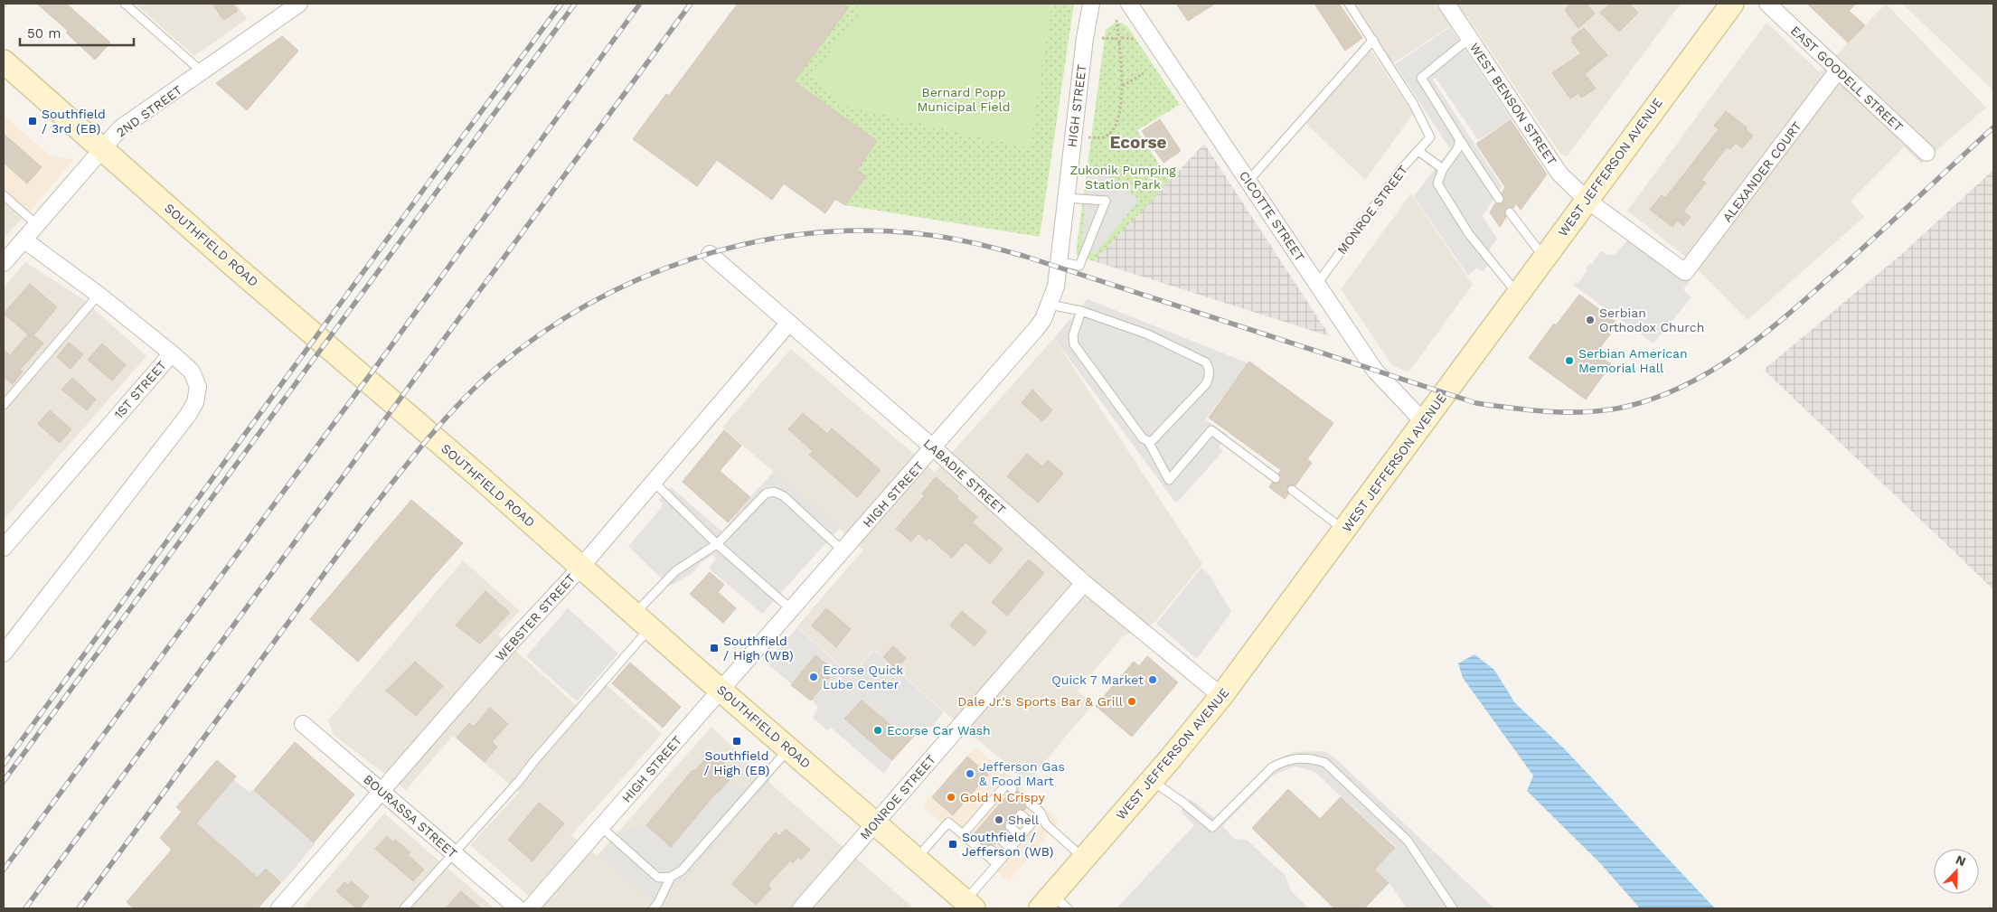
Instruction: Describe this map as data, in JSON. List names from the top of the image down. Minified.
{"streets":{"main road":["WEST JEFFERSON AVENUE","SOUTHFIELD ROAD"],"street":["EAST GOODELL STREET","WEST BENSON STREET","HIGH STREET","2ND STREET","ALEXANDER COURT","MONROE STREET","CICOTTE STREET","1ST STREET","LABADIE STREET","WEBSTER STREET","BOURASSA STREET"]},"crossings":[["EAST GOODELL STREET","ALEXANDER COURT"],["WEST BENSON STREET","WEST JEFFERSON AVENUE"],["WEST BENSON STREET","ALEXANDER COURT"],["HIGH STREET","SOUTHFIELD ROAD"],["HIGH STREET","LABADIE STREET"],["2ND STREET","SOUTHFIELD ROAD"],["2ND STREET","1ST STREET"],["WEST JEFFERSON AVENUE","CICOTTE STREET"],["WEST JEFFERSON AVENUE","LABADIE STREET"],["MONROE STREET","CICOTTE STREET"],["MONROE STREET","SOUTHFIELD ROAD"],["MONROE STREET","LABADIE STREET"],["SOUTHFIELD ROAD","WEBSTER STREET"],["LABADIE STREET","WEBSTER STREET"],["WEBSTER STREET","BOURASSA STREET"]],"districts":["Ecorse"],"parks":["Bernard Popp Municipal Field","Zukonik Pumping Station Park"],"places":{"transit":["Southfield / 3rd (EB)","Southfield / High (WB)","Southfield / High (EB)","Southfield / Jefferson (WB)"],"other":["Serbian Orthodox Church","Serbian American Memorial Hall","Ecorse Quick Lube Center","Quick 7 Market","Dale Jr.'s Sports Bar & Grill","Ecorse Car Wash","Jefferson Gas & Food Mart","Gold N Crispy","Shell"]},"scale_bar":"50 m","north":"top right"}
